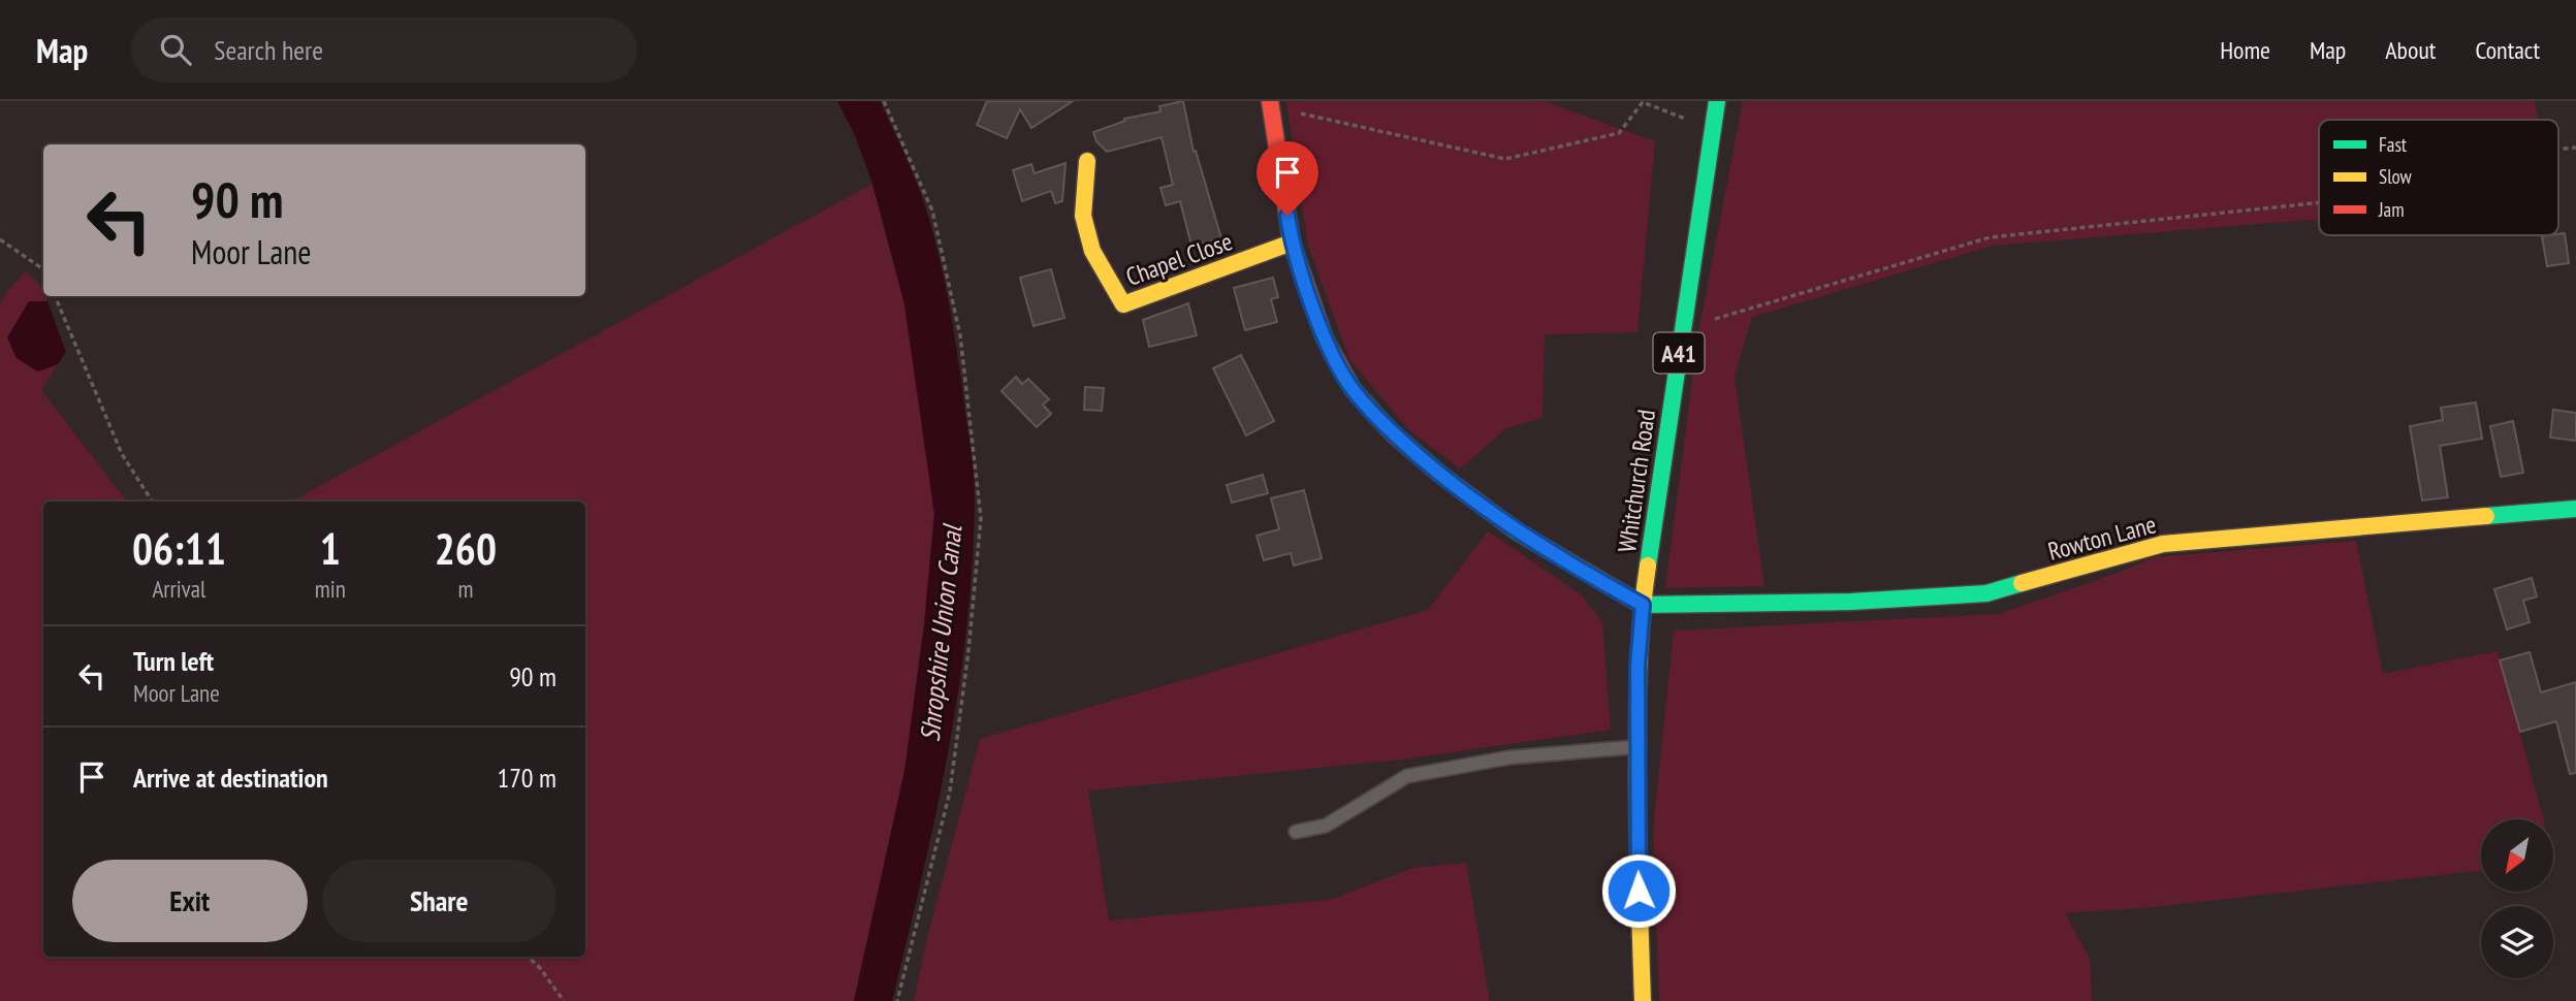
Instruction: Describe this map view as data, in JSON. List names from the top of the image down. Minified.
{"streets":{"main road":["Chapel Close","A41","Whitchurch Road","Rowton Lane"]},"crossings":[["Whitchurch Road","Rowton Lane"]],"water":["Shropshire Union Canal"],"legend":["Fast","Slow","Jam"],"north":"bottom left","page":{"header":"Map","search":"Search here","nav":["Home","Map","About","Contact"],"turn":["90 m","Moor Lane"],"eta":["06:11","Arrival","1","min","260","m"],"list":[{"name":"Turn left","note":"Moor Lane","value":"90 m"},{"name":"Arrive at destination","value":"170 m"}],"buttons":["Exit","Share"]}}
